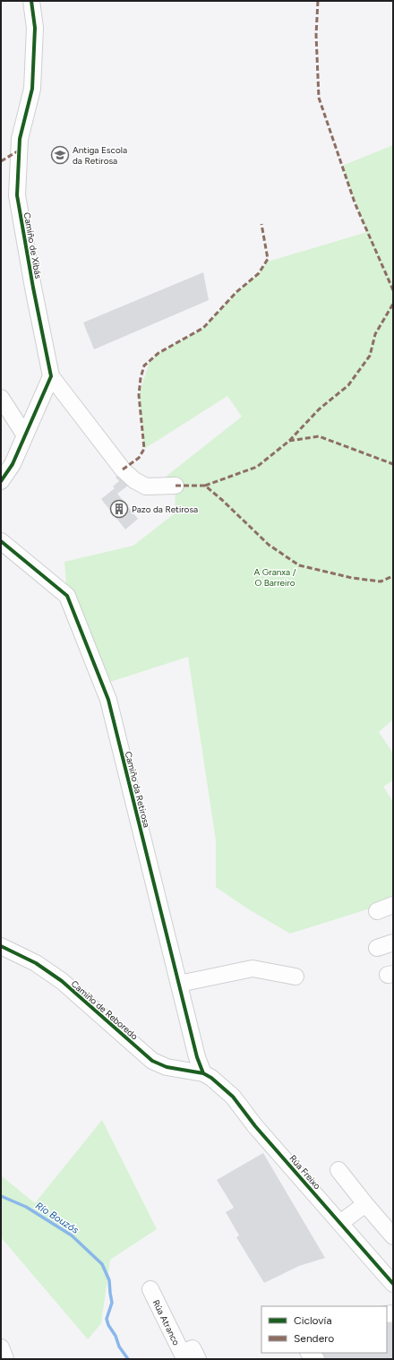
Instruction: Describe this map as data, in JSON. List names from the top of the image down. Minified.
{"streets":{"street":["Camiño de Xibás","Camiño da Retirosa","Camiño de Reboredo","Rúa Freixo","Rúa Atranco"]},"crossings":[["Camiño da Retirosa","Camiño de Reboredo"],["Camiño da Retirosa","Rúa Freixo"],["Camiño de Reboredo","Rúa Freixo"]],"water":["Río Bouzós"],"parks":["A Granxa / O Barreiro"],"places":{"school or university":["Antiga Escola da Retirosa"],"building":["Pazo da Retirosa"]},"legend":["Ciclovía","Sendero"]}
